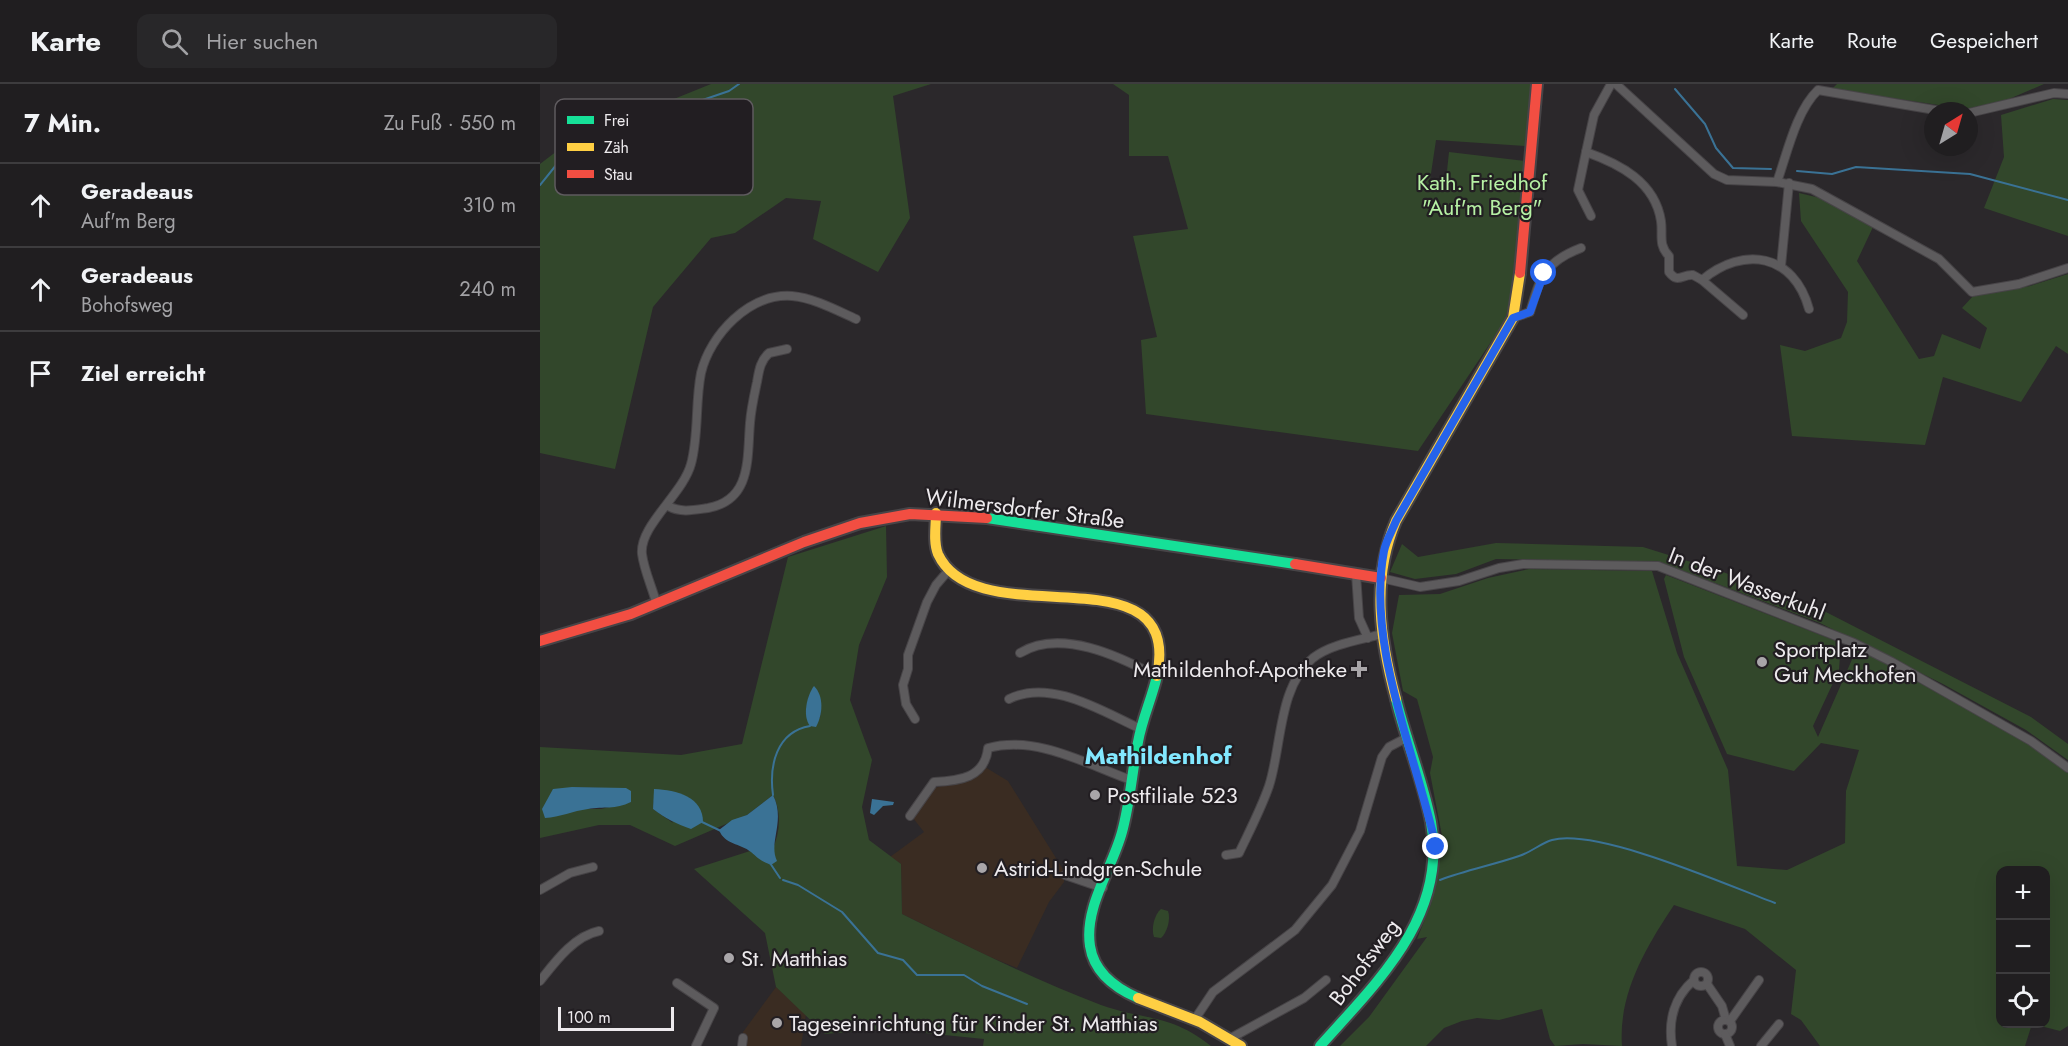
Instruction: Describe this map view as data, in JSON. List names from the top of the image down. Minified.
{"streets":{"street":["Wilmersdorfer Straße","In der Wasserkuhl","Bohofsweg"]},"crossings":[["Wilmersdorfer Straße","In der Wasserkuhl"],["Wilmersdorfer Straße","Bohofsweg"],["In der Wasserkuhl","Bohofsweg"]],"districts":["Mathildenhof"],"parks":["Kath. Friedhof \"Auf'm Berg\""],"places":{"other":["Sportplatz Gut Meckhofen","Postfiliale 523","Astrid-Lindgren-Schule","St. Matthias","Tageseinrichtung für Kinder St. Matthias"],"health":["Mathildenhof-Apotheke"]},"legend":["Frei","Zäh","Stau"],"scale_bar":"100 m","north":"top right","page":{"header":"Karte","search":"Hier suchen","nav":["Karte","Route","Gespeichert"],"heading":["7 Min.","Zu Fuß · 550 m"],"list":[["Geradeaus","Auf'm Berg","310 m"],["Geradeaus","Bohofsweg","240 m"],"Ziel erreicht"],"map_buttons":["+","−"],"scale":"100 m"}}
